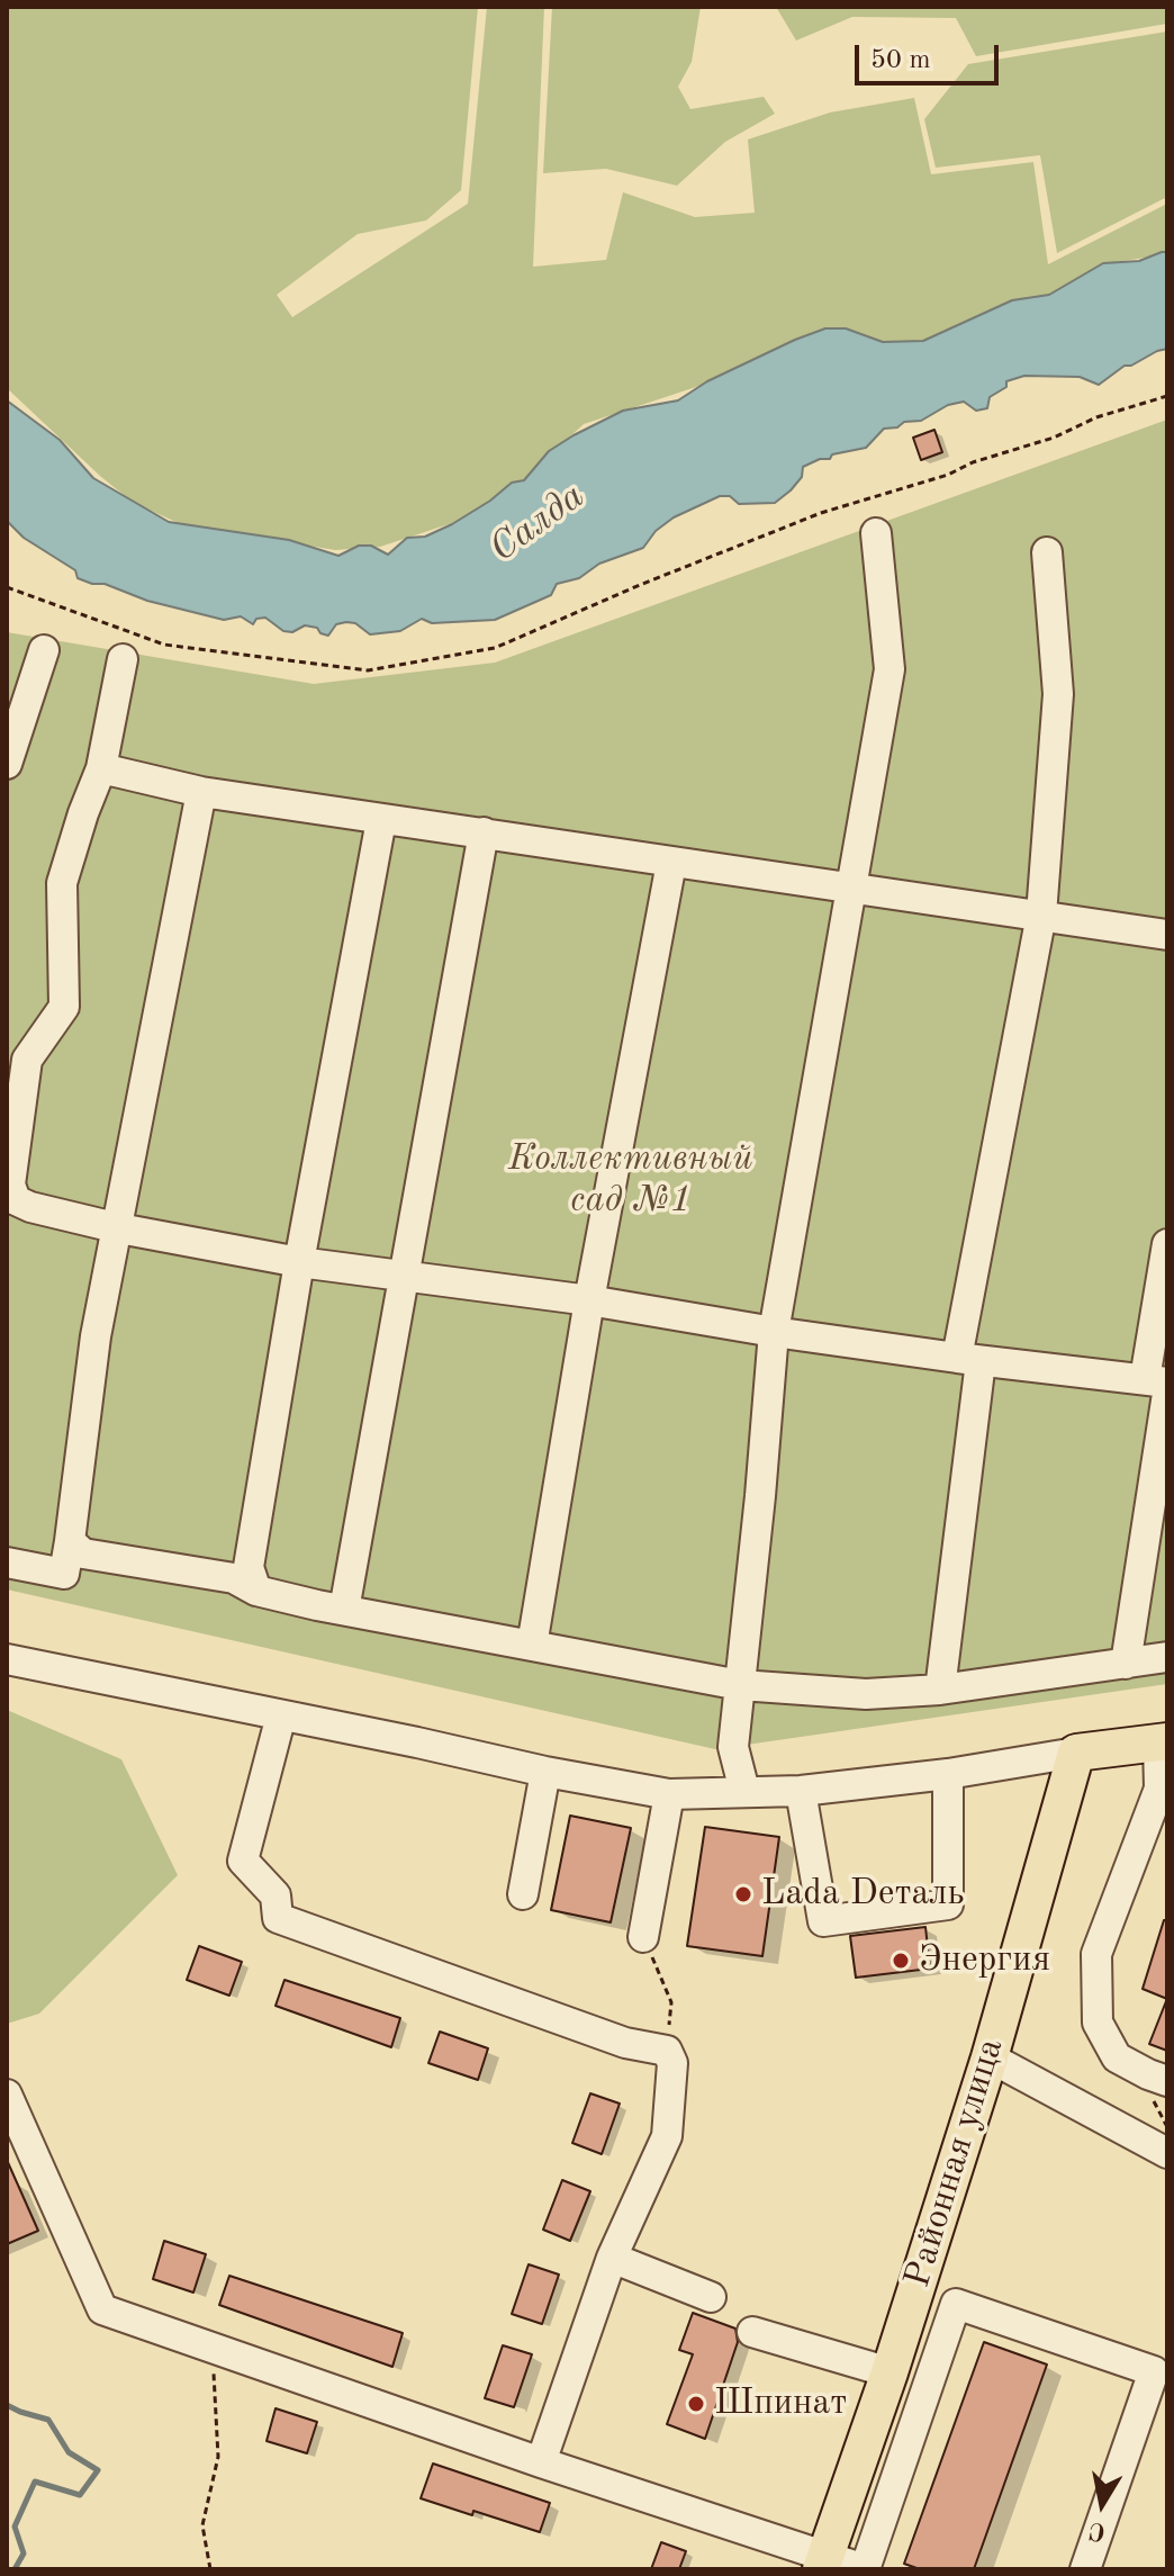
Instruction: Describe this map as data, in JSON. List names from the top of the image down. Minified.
{"streets":{"main road":["Районная улица"]},"water":["Салда"],"parks":["Коллективный сад №1"],"places":["Lada Dеталь","Энергия","Шпинат"],"scale_bar":"50 m","north":"bottom"}
